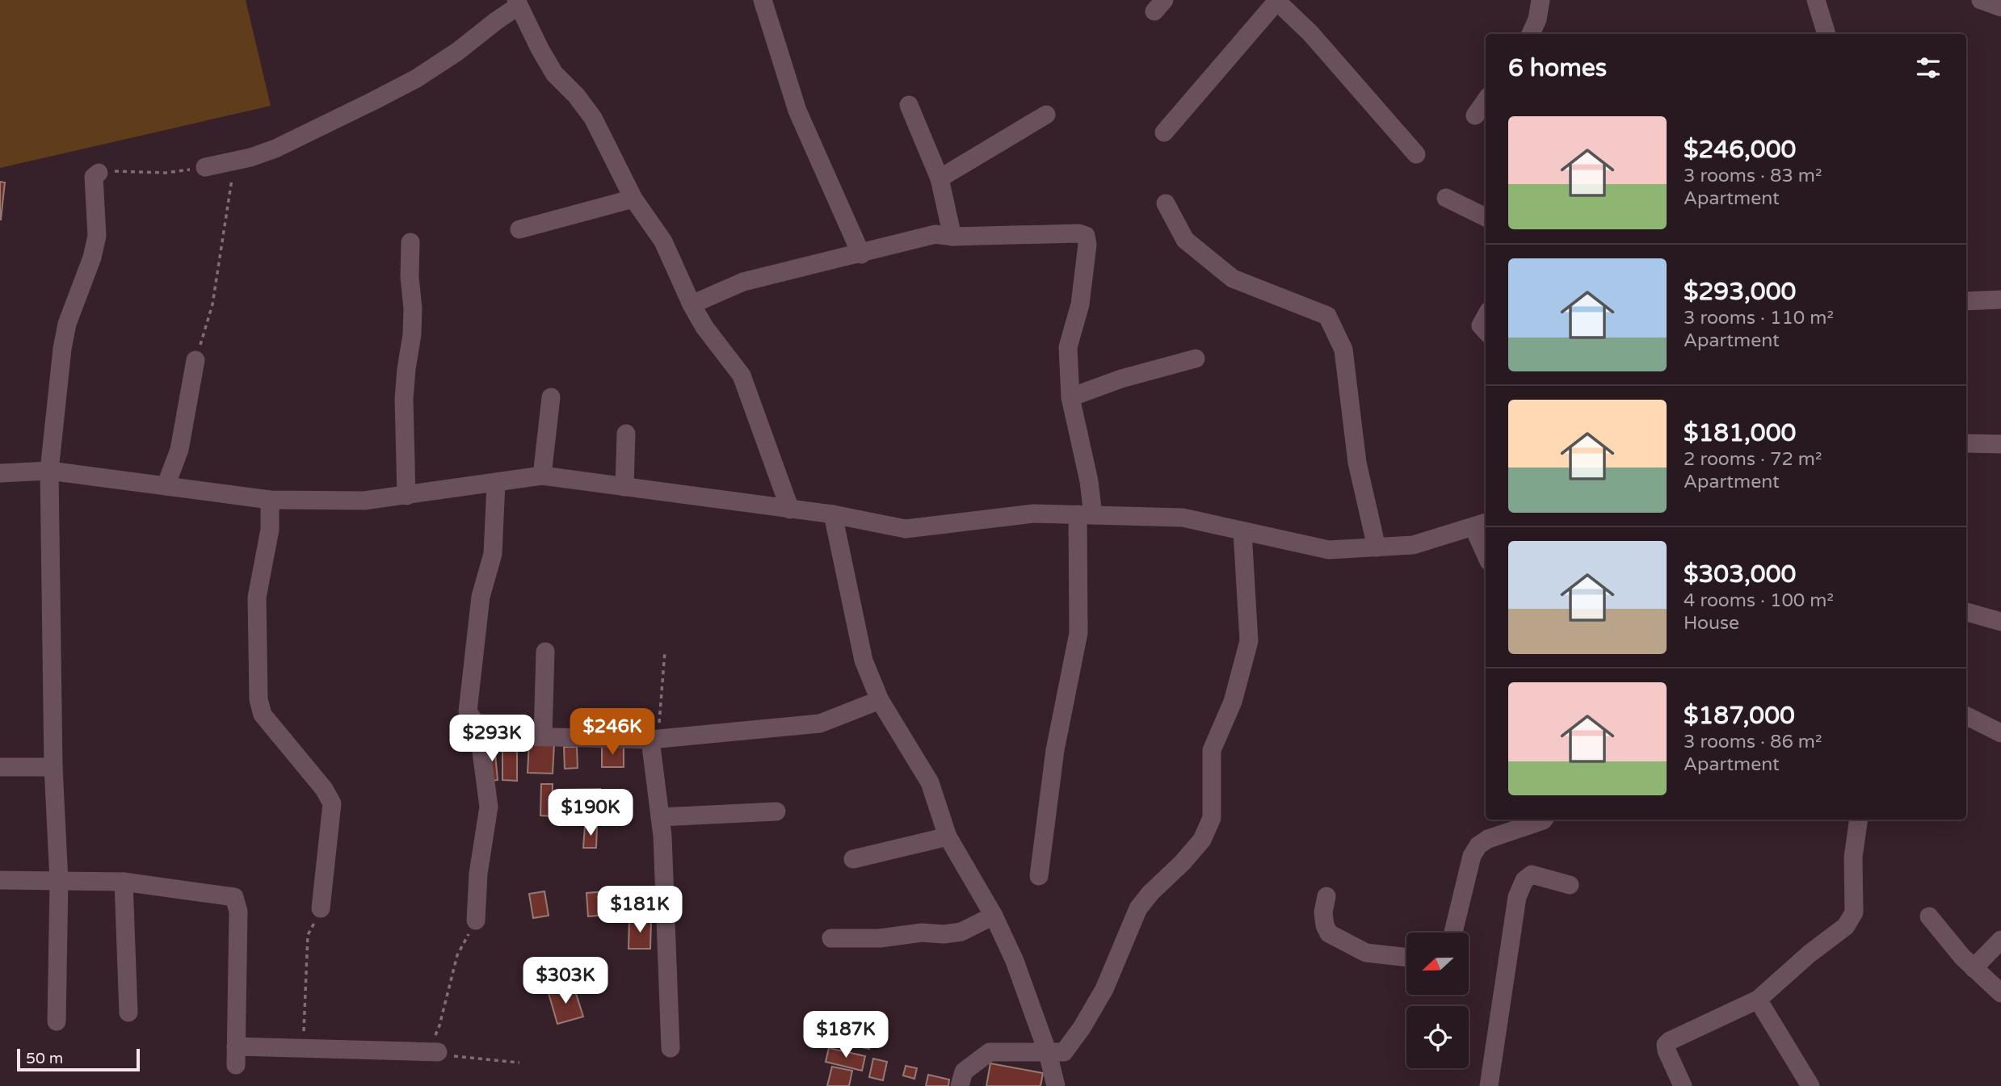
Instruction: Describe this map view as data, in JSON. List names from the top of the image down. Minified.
{"scale_bar":"50 m","north":"left","page":{"heading":"6 homes","list":[{"name":"$246,000","note":"3 rooms · 83 m² · Apartment"},{"name":"$293,000","note":"3 rooms · 110 m² · Apartment"},{"name":"$181,000","note":"2 rooms · 72 m² · Apartment"},{"name":"$303,000","note":"4 rooms · 100 m² · House"},{"name":"$187,000","note":"3 rooms · 86 m² · Apartment"}],"price":["$246K","$293K","$190K","$181K","$303K","$187K"],"scale":"50 m"}}
